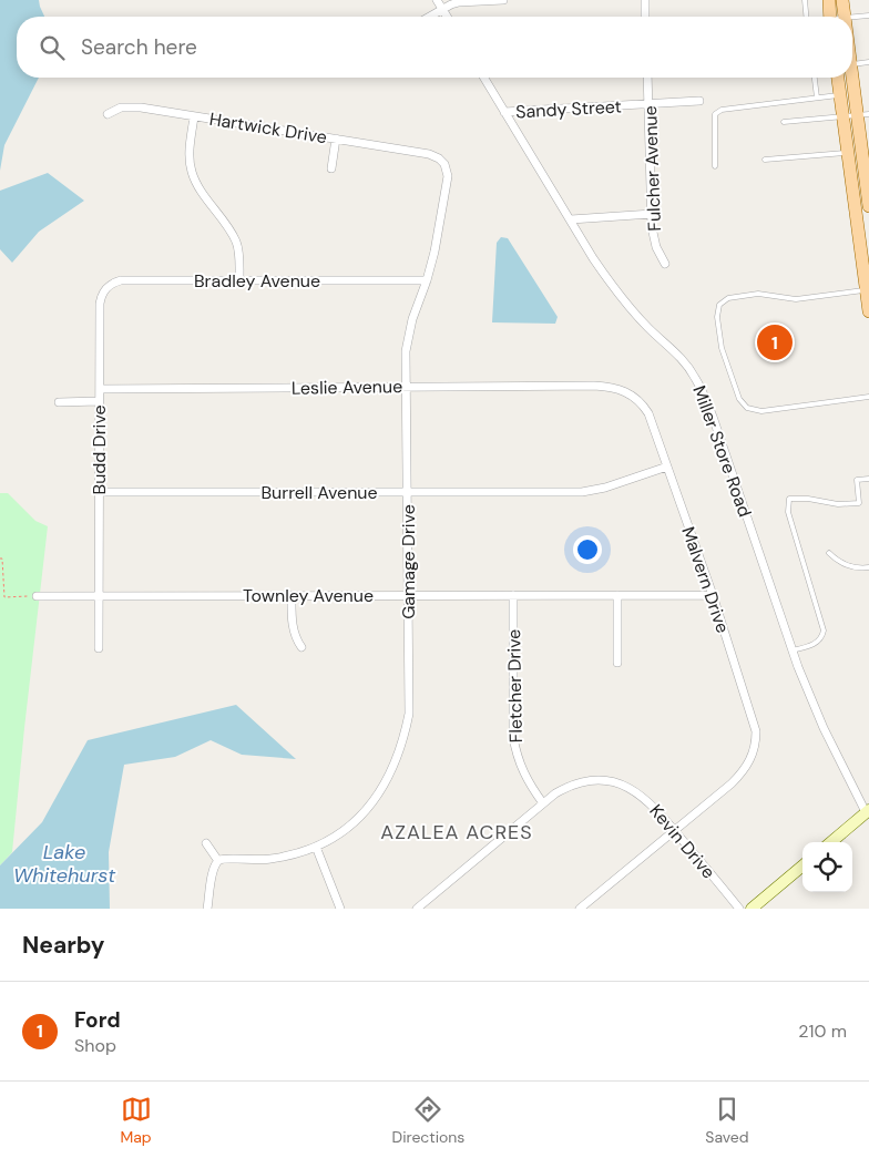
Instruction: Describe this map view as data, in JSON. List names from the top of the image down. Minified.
{"streets":{"street":["Sandy Street","Hartwick Drive","Fulcher Avenue","Bradley Avenue","Leslie Avenue","Budd Drive","Miller Store Road","Burrell Avenue","Gamage Drive","Malvern Drive","Townley Avenue","Fletcher Drive","Kevin Drive"]},"crossings":[["Sandy Street","Fulcher Avenue"],["Sandy Street","Miller Store Road"],["Hartwick Drive","Gamage Drive"],["Bradley Avenue","Budd Drive"],["Bradley Avenue","Gamage Drive"],["Leslie Avenue","Budd Drive"],["Leslie Avenue","Gamage Drive"],["Leslie Avenue","Malvern Drive"],["Budd Drive","Burrell Avenue"],["Budd Drive","Townley Avenue"],["Burrell Avenue","Gamage Drive"],["Burrell Avenue","Malvern Drive"],["Gamage Drive","Townley Avenue"],["Malvern Drive","Townley Avenue"],["Malvern Drive","Kevin Drive"],["Townley Avenue","Fletcher Drive"],["Fletcher Drive","Kevin Drive"]],"districts":["AZALEA ACRES"],"water":["Lake Whitehurst"],"page":{"search":"Search here","pins":"1","heading":"Nearby","list":[{"mark":"1","name":"Ford","note":"Shop","value":"210 m"}],"nav":["Map","Directions","Saved"]}}
